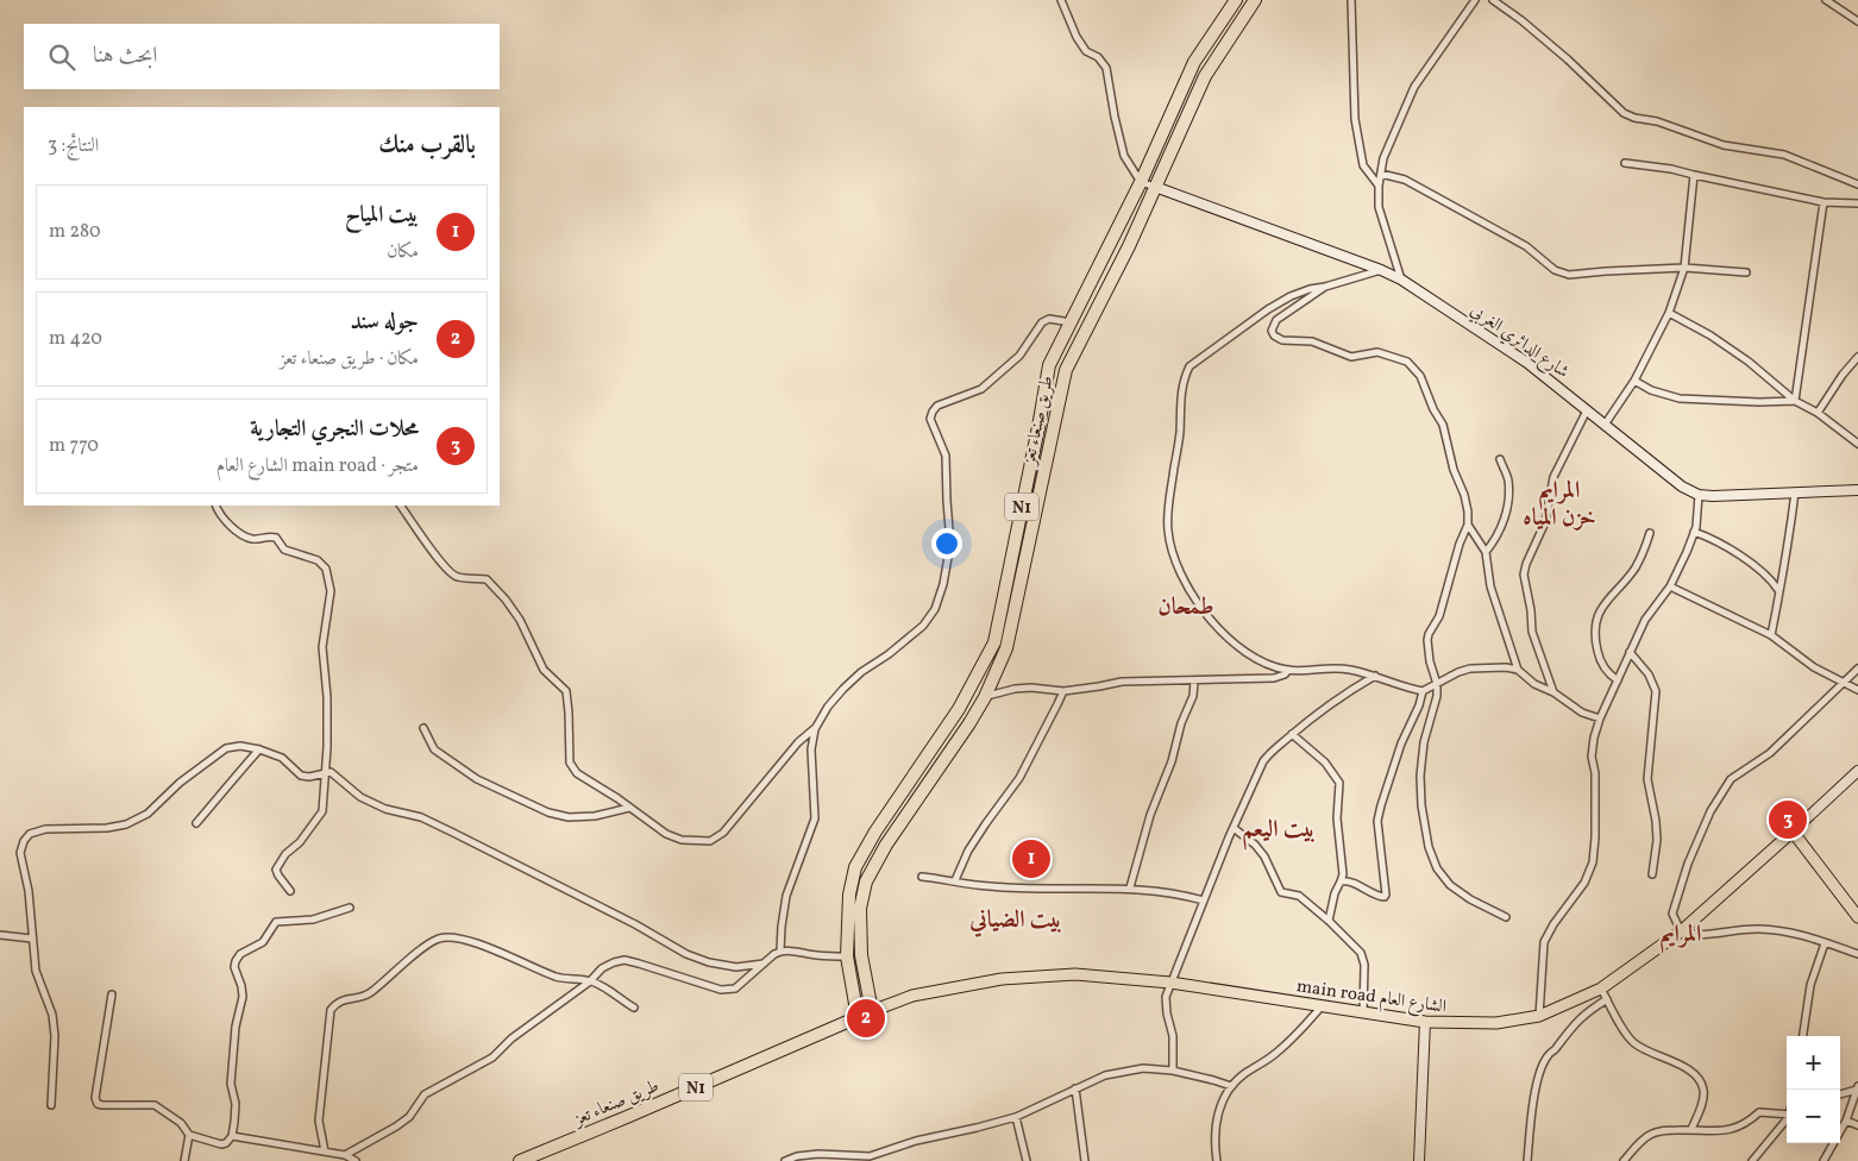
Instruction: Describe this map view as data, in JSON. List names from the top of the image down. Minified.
{"streets":{"highway":["طريق صنعاء تعز","N1"],"main road":["main road الشارع العام"],"street":["شارع الدائري الغربي"]},"crossings":[["شارع الدائري الغربي","طريق صنعاء تعز"],["طريق صنعاء تعز","main road الشارع العام"]],"districts":["المرايم خزن المياه","طمحان","بيت اليعم","بيت الضياني","المرايم"],"page":{"search":"ابحث هنا","heading":["بالقرب منك","النتائج: 3"],"list":[{"mark":"1","name":"بيت المياح","note":"مكان","value":"280 m"},{"mark":"2","name":"جوله سند","note":"مكان · طريق صنعاء تعز","value":"420 m"},{"mark":"3","name":"محلات النجري التجارية","note":"متجر · main road الشارع العام","value":"770 m"}],"pins":["3","1","2"],"map_buttons":["+","−"]}}
